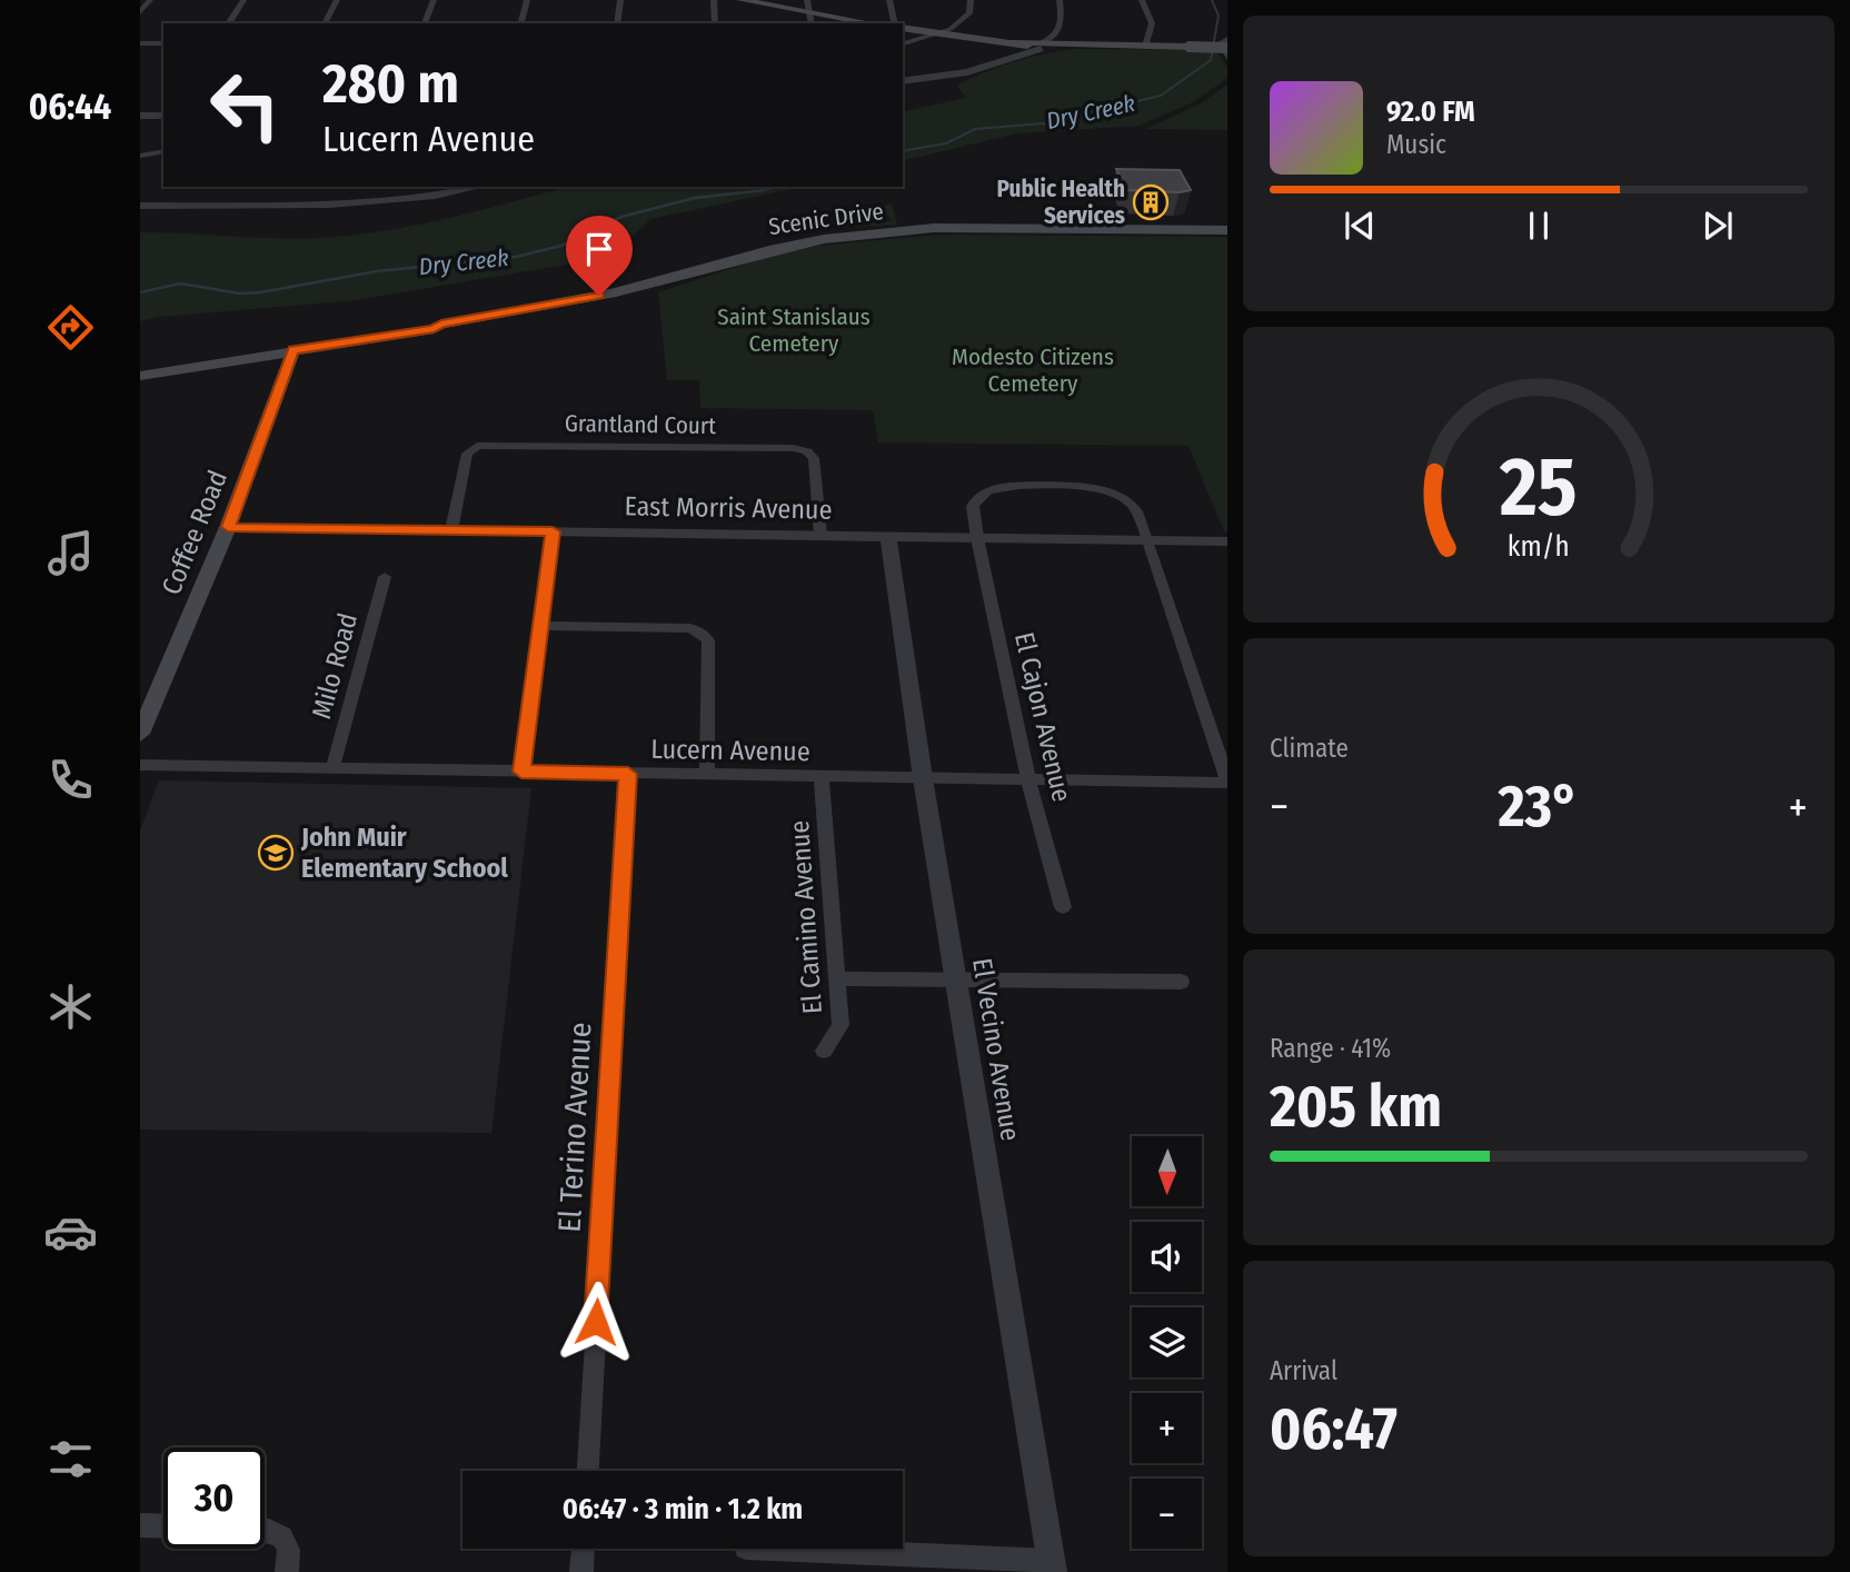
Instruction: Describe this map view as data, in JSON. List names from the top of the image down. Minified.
{"streets":{"main road":["Scenic Drive","Coffee Road"],"street":["Grantland Court","East Morris Avenue","Milo Road","El Cajon Avenue","Lucern Avenue","El Camino Avenue","El Vecino Avenue","El Terino Avenue"]},"crossings":[["Scenic Drive","Coffee Road"],["Grantland Court","East Morris Avenue"],["East Morris Avenue","Coffee Road"],["East Morris Avenue","El Cajon Avenue"],["East Morris Avenue","El Vecino Avenue"],["Milo Road","Lucern Avenue"],["El Cajon Avenue","Lucern Avenue"],["Lucern Avenue","El Camino Avenue"],["Lucern Avenue","El Vecino Avenue"],["Lucern Avenue","El Terino Avenue"]],"water":["Dry Creek"],"parks":["Saint Stanislaus Cemetery","Modesto Citizens Cemetery"],"places":{"building":["Public Health Services"],"school or university":["John Muir Elementary School"]},"north":"bottom","page":{"tabs":"06:44","turn":["280 m","Lucern Avenue"],"song":["92.0 FM","Music"],"tile":["Climate",["Range · 41%","205 km"],["Arrival","06:47"]],"heat":["−","23°","+"],"map_buttons":["+","−"],"limit":"30","trip":"06:47 · 3 min · 1.2 km","gauge":["25","km/h"]}}
